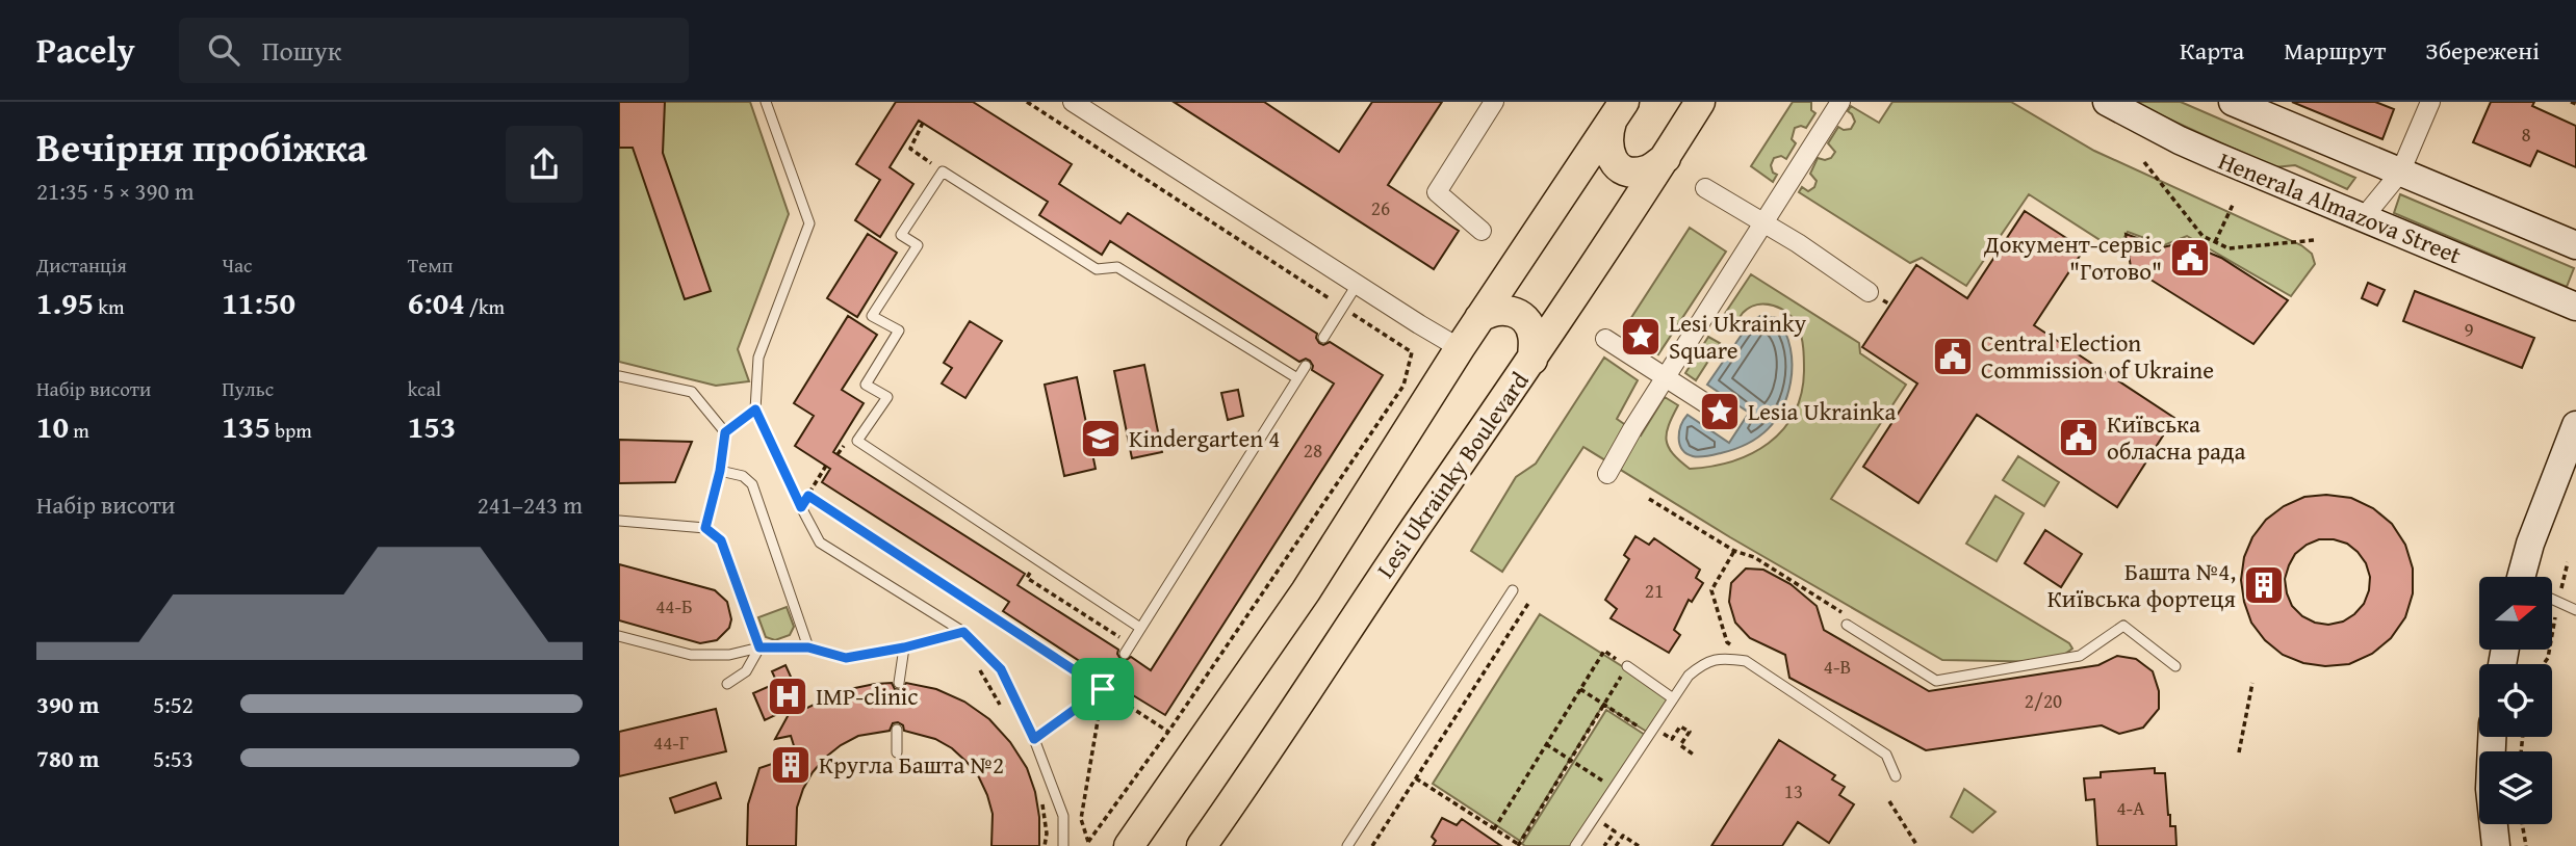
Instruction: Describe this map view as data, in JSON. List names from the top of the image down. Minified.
{"streets":{"main road":["Henerala Almazova Street","Lesi Ukrainky Boulevard"]},"places":{"public building":["Документ-сервіс \"Готово\"","Central Election Commission of Ukraine","Київська обласна рада"],"place":["Lesi Ukrainky Square","Lesia Ukrainka"],"school or university":["Kindergarten 4"],"building":["Башта №4, Київська фортеця","Кругла Башта №2"],"hospital":["IMP-clinic"]},"house_numbers":["8","26","9","28","21","44-Б","4-В","2/20","44-Г","13","4-А"],"north":"right","page":{"header":"Pacely","search":"Пошук","nav":["Карта","Маршрут","Збережені"],"heading":["Вечірня пробіжка","21:35 · 5 × 390 m"],"stats":[["Дистанція","1.95 km"],["Час","11:50"],["Темп","6:04 /km"],["Набір висоти","10 m"],["Пульс","135 bpm"],["kcal","153"]],"chart":["Набір висоти","241–243 m"],"list":[{"name":"390 m","note":"5:52"},{"name":"780 m","note":"5:53"}]}}
